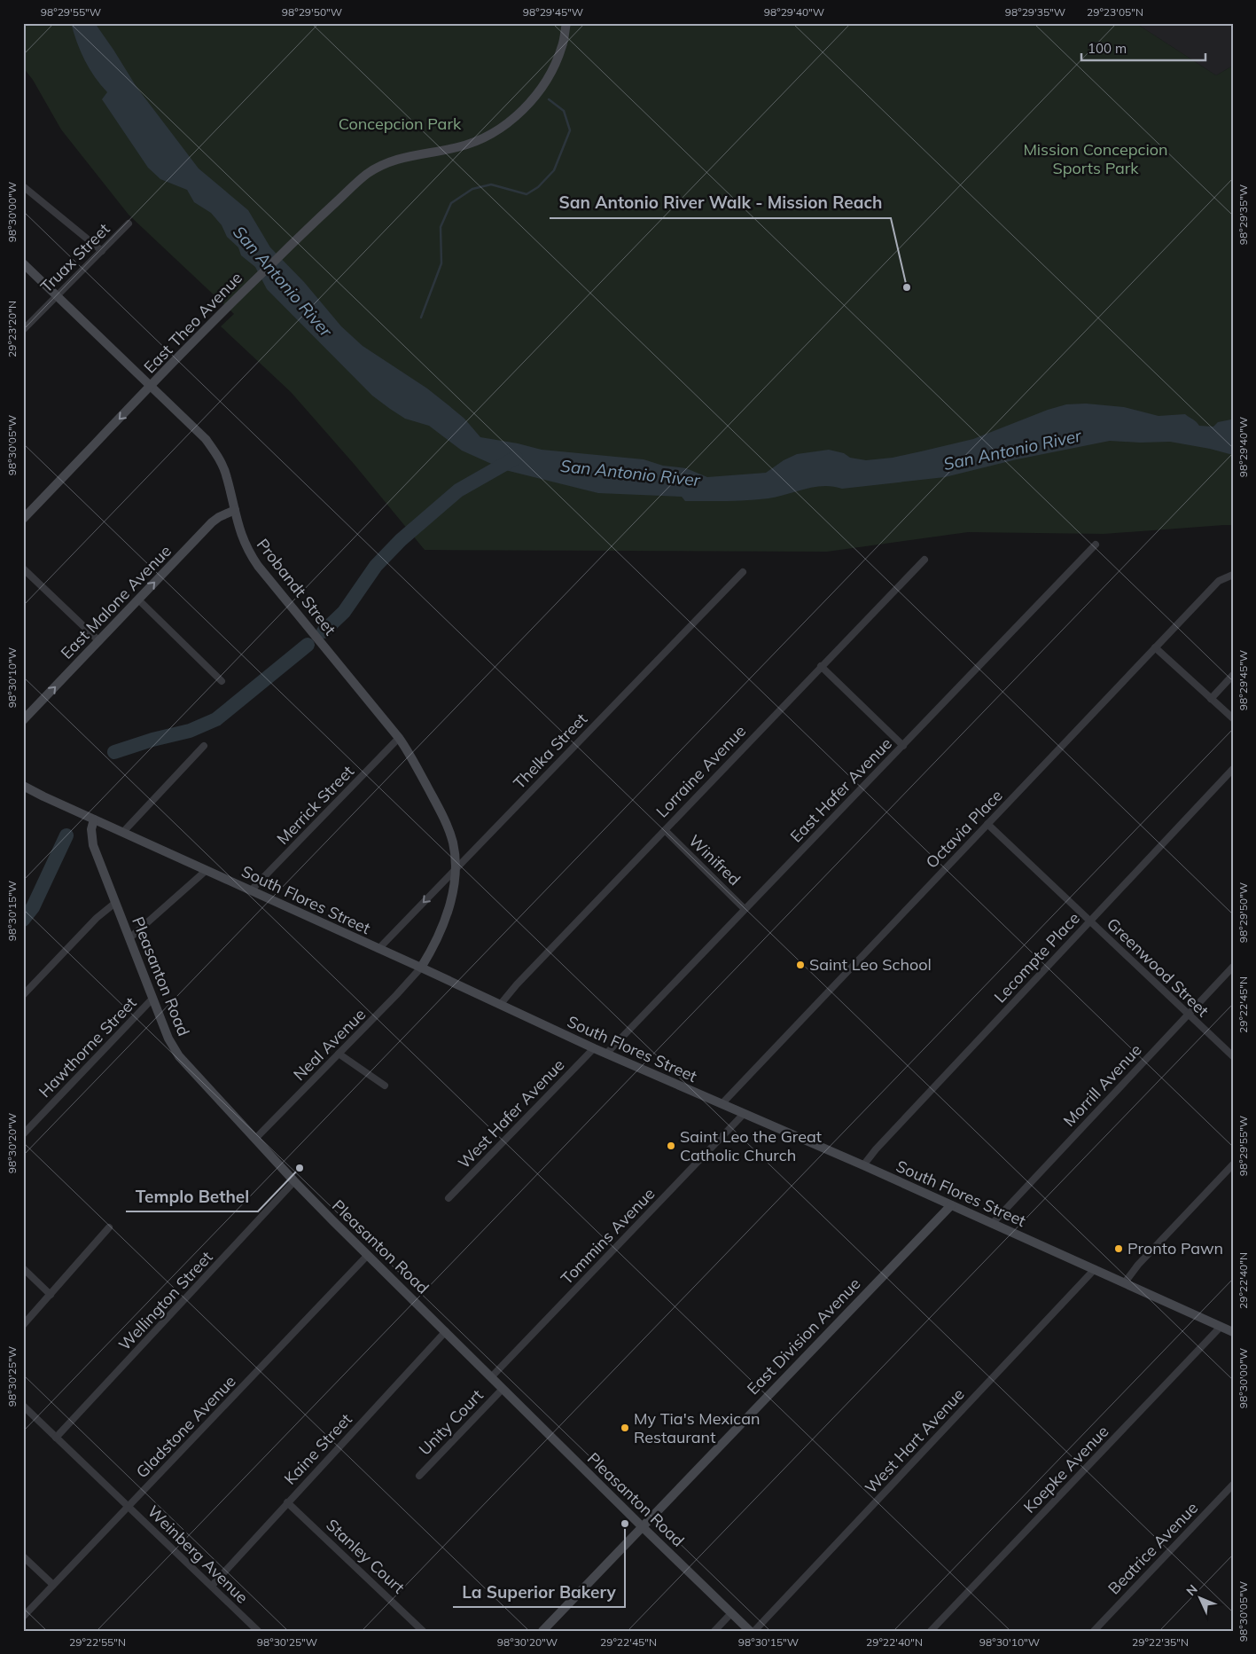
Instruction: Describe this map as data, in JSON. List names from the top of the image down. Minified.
{"streets":{"main road":["East Theo Avenue","Probandt Street","East Malone Avenue","South Flores Street","Pleasanton Road","East Division Avenue"],"street":["Truax Street","Thelka Street","Lorraine Avenue","East Hafer Avenue","Merrick Street","Octavia Place","Winifred","Lecompte Place","Greenwood Street","Neal Avenue","Hawthorne Street","Morrill Avenue","West Hafer Avenue","Tommins Avenue","Wellington Street","Unity Court","Gladstone Avenue","West Hart Avenue","Kaine Street","Koepke Avenue","Beatrice Avenue","Weinberg Avenue","Stanley Court"]},"crossings":[["Truax Street","Probandt Street"],["East Theo Avenue","Probandt Street"],["Probandt Street","East Malone Avenue"],["Probandt Street","Thelka Street"],["Probandt Street","Merrick Street"],["Probandt Street","South Flores Street"],["Probandt Street","Neal Avenue"],["Thelka Street","South Flores Street"],["Lorraine Avenue","Winifred"],["Lorraine Avenue","South Flores Street"],["East Hafer Avenue","Winifred"],["East Hafer Avenue","South Flores Street"],["Merrick Street","South Flores Street"],["Octavia Place","South Flores Street"],["Octavia Place","Greenwood Street"],["South Flores Street","Lecompte Place"],["South Flores Street","Pleasanton Road"],["South Flores Street","Neal Avenue"],["South Flores Street","Morrill Avenue"],["South Flores Street","West Hafer Avenue"],["South Flores Street","Tommins Avenue"],["South Flores Street","East Division Avenue"],["South Flores Street","West Hart Avenue"],["South Flores Street","Koepke Avenue"],["Lecompte Place","Greenwood Street"],["Greenwood Street","Morrill Avenue"],["Pleasanton Road","Neal Avenue"],["Pleasanton Road","Hawthorne Street"],["Pleasanton Road","Tommins Avenue"],["Pleasanton Road","Wellington Street"],["Pleasanton Road","East Division Avenue"],["Pleasanton Road","Unity Court"],["Pleasanton Road","Gladstone Avenue"],["Pleasanton Road","Kaine Street"],["Wellington Street","Weinberg Avenue"],["Gladstone Avenue","Weinberg Avenue"],["Kaine Street","Weinberg Avenue"],["Kaine Street","Stanley Court"]],"one_way":["East Malone Avenue"],"water":["San Antonio River"],"parks":["Concepcion Park","Mission Concepcion Sports Park"],"places":["San Antonio River Walk - Mission Reach","Saint Leo School","Saint Leo the Great Catholic Church","Templo Bethel","Pronto Pawn","My Tia's Mexican Restaurant","La Superior Bakery"],"scale_bar":"100 m","north":"top left","coordinates":["98°29'55\"W","98°29'50\"W","98°29'45\"W","98°29'40\"W","98°29'35\"W","29°23'05\"N","98°30'00\"W","29°23'20\"N","98°30'05\"W","98°30'10\"W","98°30'15\"W","29°22'45\"N","98°30'20\"W","29°22'40\"N","98°30'25\"W","29°22'55\"N","29°22'35\"N"]}
